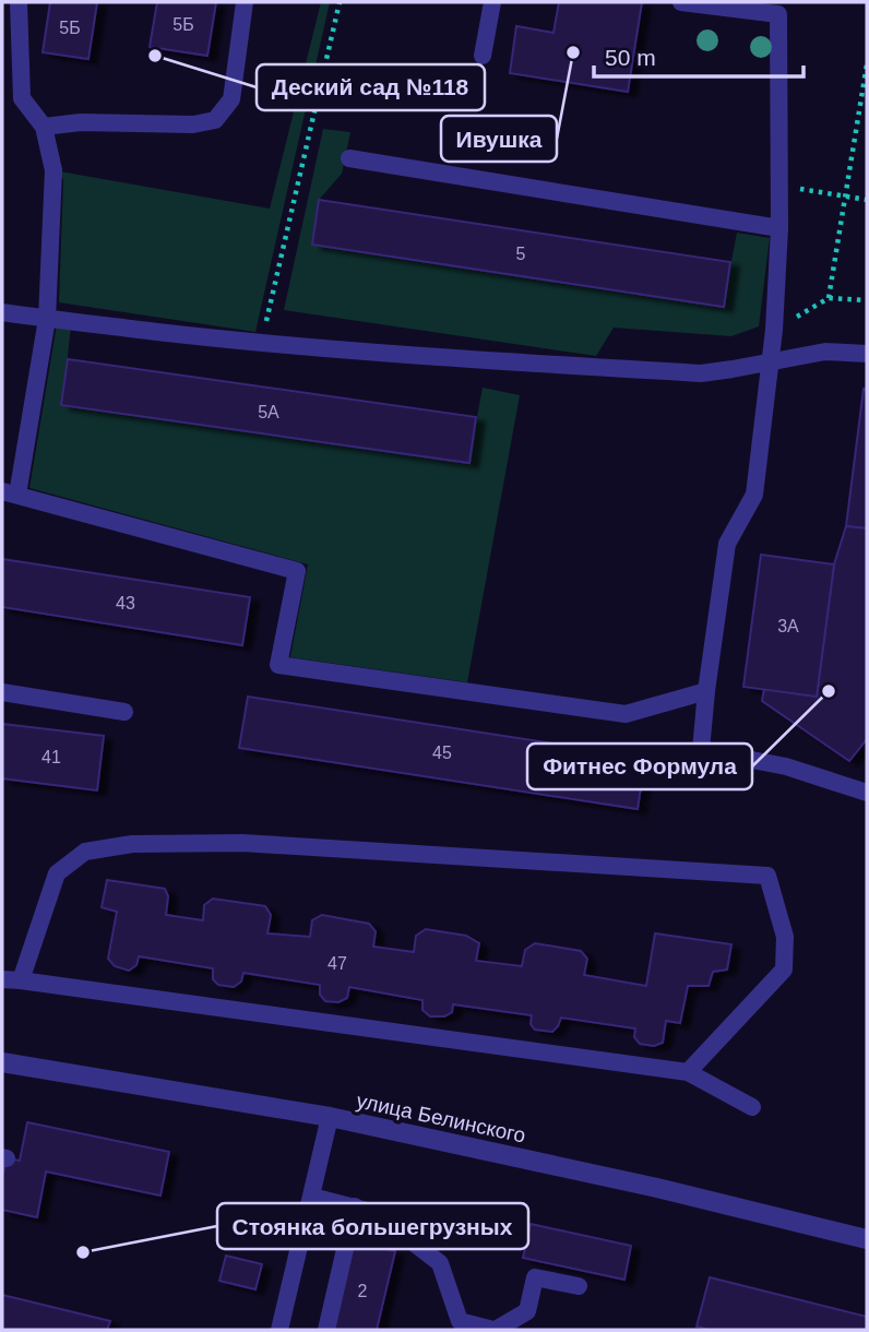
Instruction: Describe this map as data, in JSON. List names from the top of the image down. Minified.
{"streets":{"street":["улица Белинского"]},"places":["Ивушка","Деский сад №118","Фитнес Формула","Стоянка большегрузных"],"house_numbers":["5Б","5Б","5","5А","43","3А","45","41","47","2"],"scale_bar":"50 m"}
